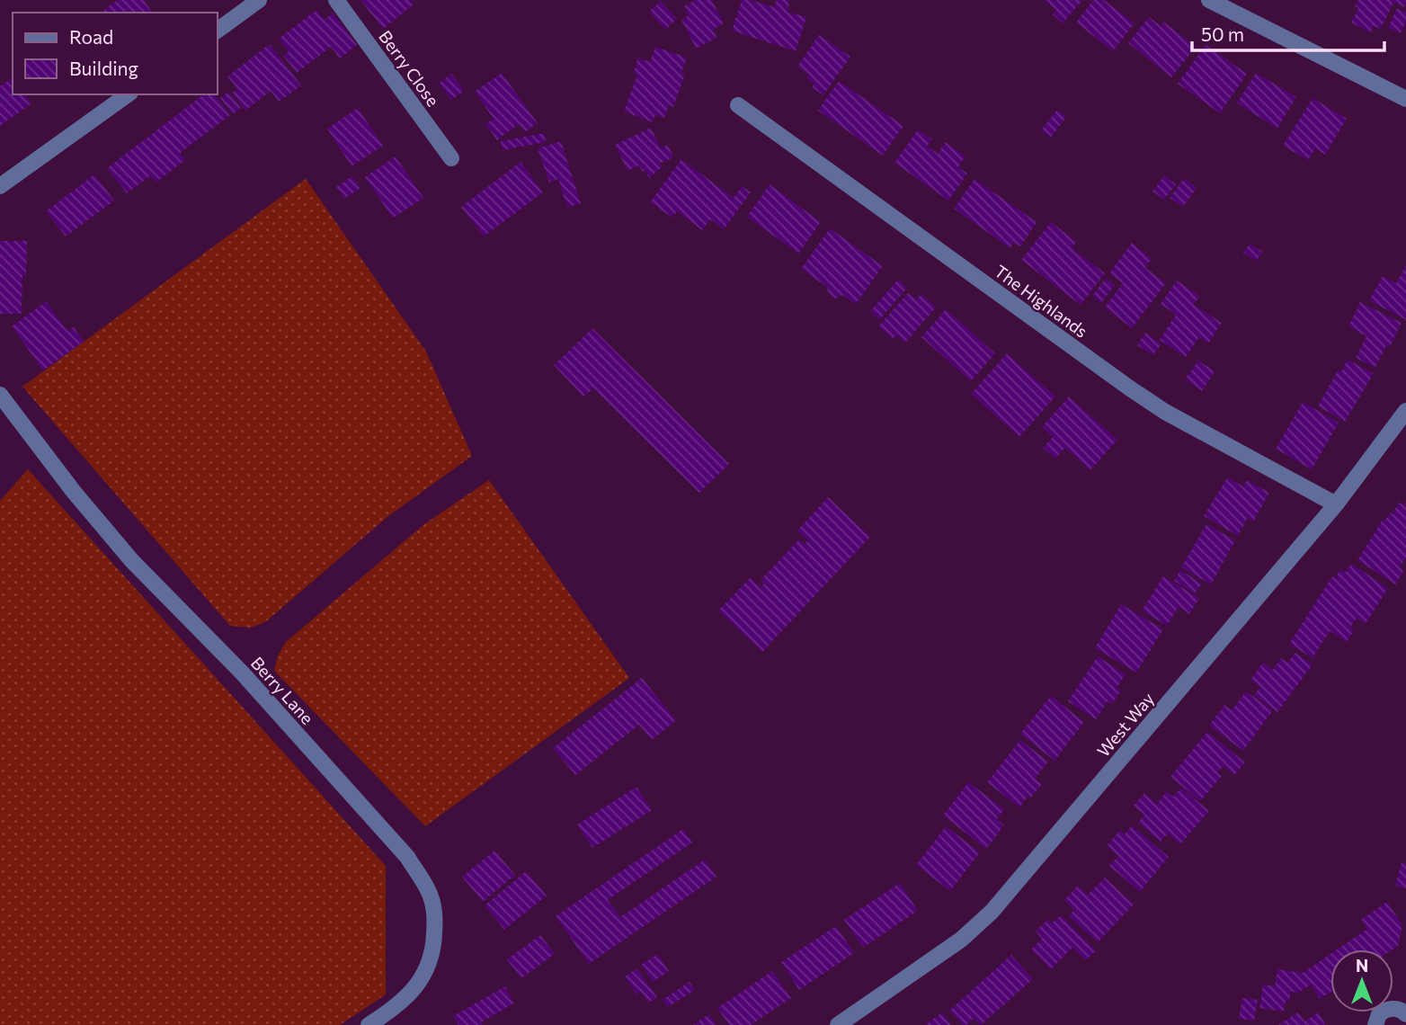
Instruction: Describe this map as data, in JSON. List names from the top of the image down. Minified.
{"streets":{"street":["Berry Close","The Highlands","Berry Lane","West Way"]},"crossings":[["The Highlands","West Way"]],"legend":["Road","Building"],"scale_bar":"50 m","north":"top"}
